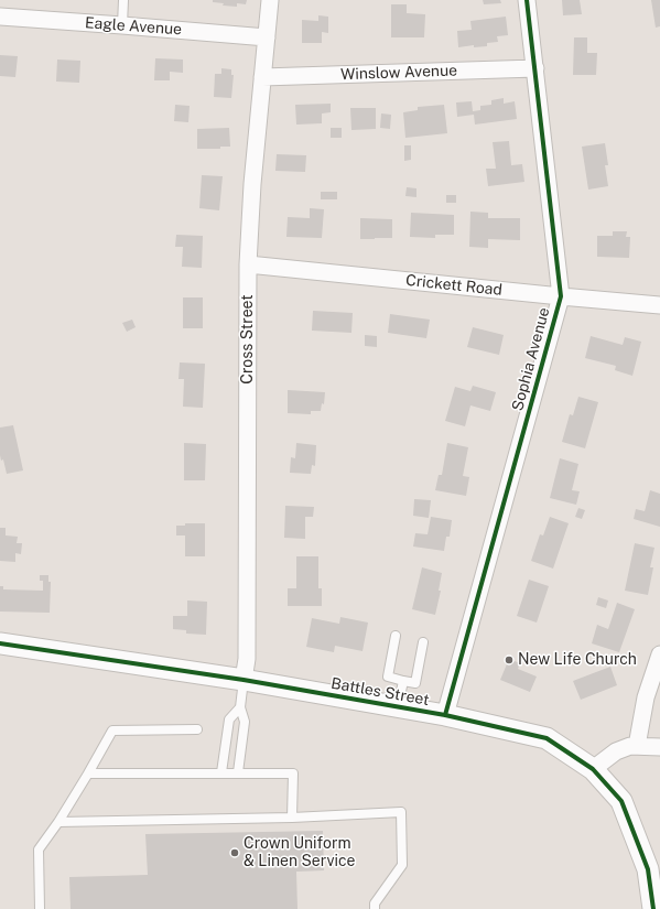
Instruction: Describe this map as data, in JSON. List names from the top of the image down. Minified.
{"streets":{"street":["Eagle Avenue","Winslow Avenue","Crickett Road","Cross Street","Sophia Avenue","Battles Street"]},"crossings":[["Eagle Avenue","Cross Street"],["Winslow Avenue","Cross Street"],["Winslow Avenue","Sophia Avenue"],["Crickett Road","Cross Street"],["Crickett Road","Sophia Avenue"],["Cross Street","Battles Street"],["Sophia Avenue","Battles Street"]],"places":["New Life Church","Crown Uniform & Linen Service"]}
